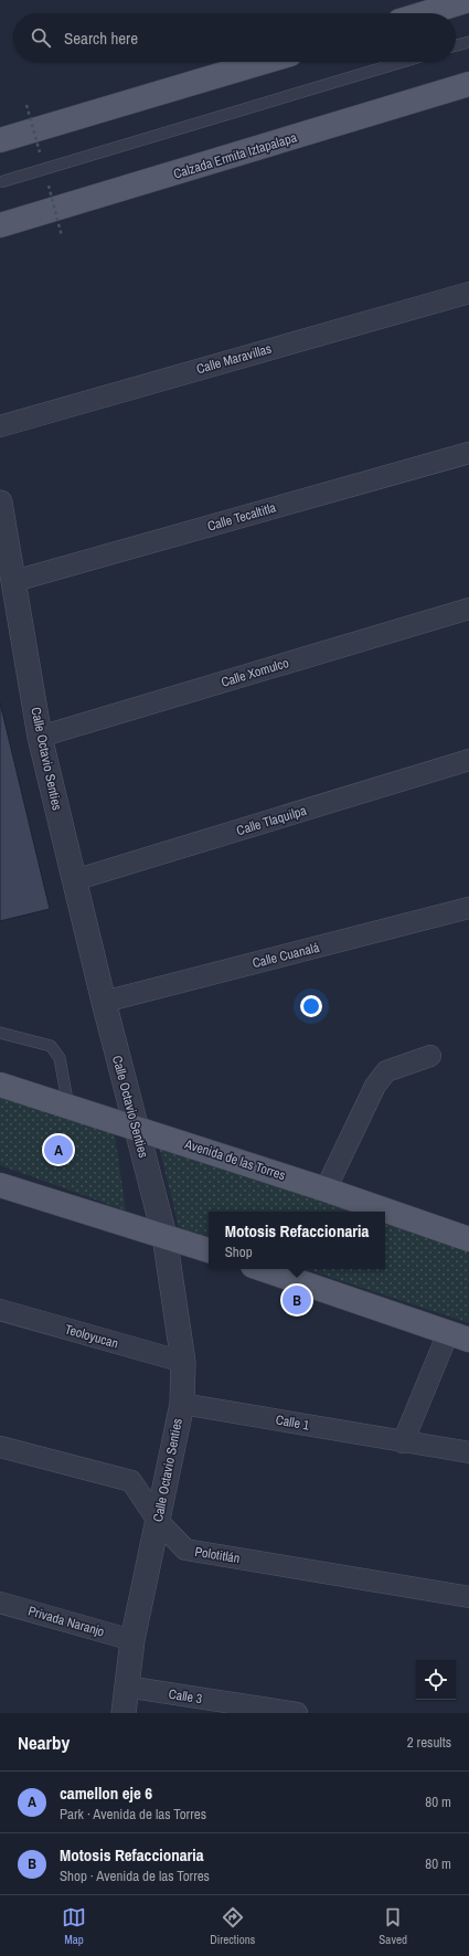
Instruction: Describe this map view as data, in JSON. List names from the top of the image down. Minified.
{"streets":{"main road":["Calzada Ermita Iztapalapa","Avenida de las Torres"],"street":["Calle Maravillas","Calle Tecaltitla","Calle Xomulco","Calle Octavio Senties","Calle Tlaquilpa","Calle Cuanalá","Teoloyucan","Calle 1","Polotitlán","Privada Naranjo","Calle 3"]},"crossings":[["Calle Tecaltitla","Calle Octavio Senties"],["Calle Xomulco","Calle Octavio Senties"],["Calle Octavio Senties","Calle Tlaquilpa"],["Calle Octavio Senties","Calle Cuanalá"],["Calle Octavio Senties","Avenida de las Torres"],["Calle Octavio Senties","Teoloyucan"],["Calle Octavio Senties","Calle 1"],["Calle Octavio Senties","Polotitlán"],["Calle Octavio Senties","Privada Naranjo"],["Calle Octavio Senties","Calle 3"]],"page":{"search":"Search here","pins":["A","B"],"popup":["Motosis Refaccionaria","Shop"],"heading":["Nearby","2 results"],"list":[{"mark":"A","name":"camellon eje 6","note":"Park · Avenida de las Torres","value":"80 m"},{"mark":"B","name":"Motosis Refaccionaria","note":"Shop · Avenida de las Torres","value":"80 m"}],"nav":["Map","Directions","Saved"]}}
